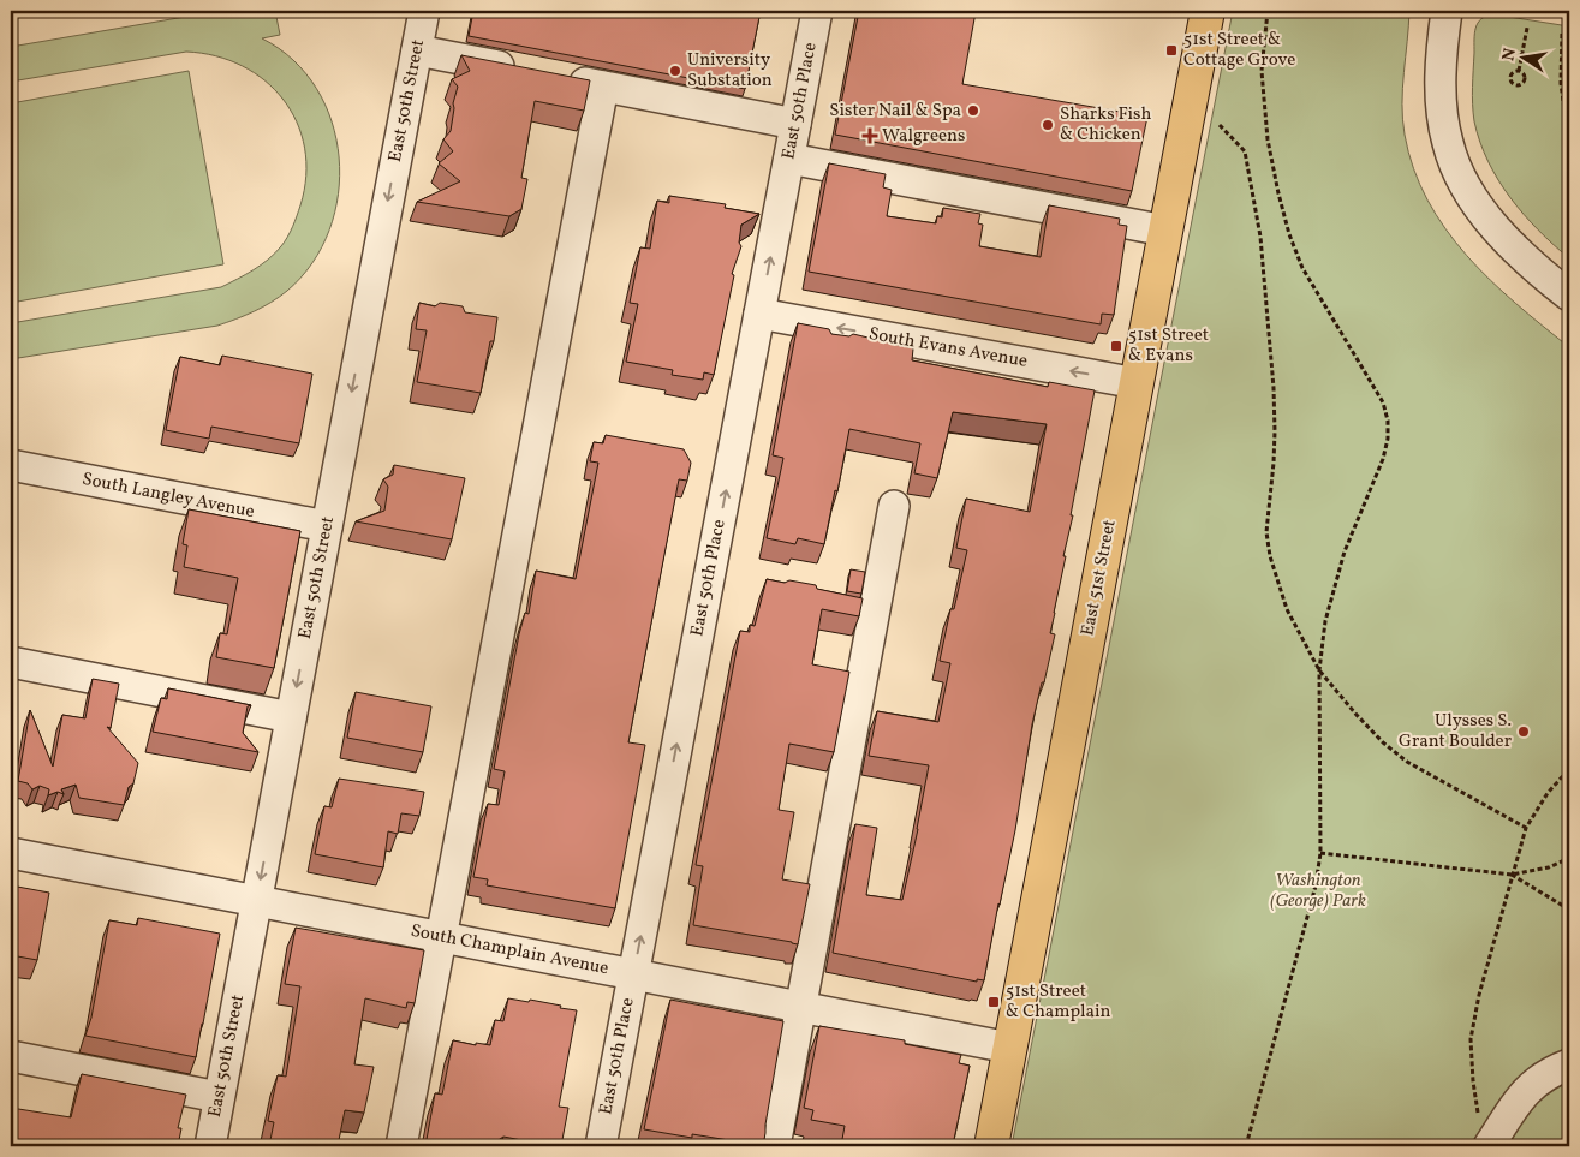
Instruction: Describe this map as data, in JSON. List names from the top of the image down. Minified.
{"streets":{"main road":["East 51st Street"],"street":["East 50th Street","East 50th Place","South Evans Avenue","South Langley Avenue","South Champlain Avenue"]},"crossings":[["East 50th Street","South Langley Avenue"],["East 50th Street","South Champlain Avenue"],["East 50th Place","South Evans Avenue"],["East 50th Place","South Champlain Avenue"],["South Evans Avenue","East 51st Street"],["East 51st Street","South Champlain Avenue"]],"parks":["Washington (George) Park"],"places":{"transit":["51st Street & Cottage Grove","51st Street & Evans","51st Street & Champlain"],"other":["University Substation","Sister Nail & Spa","Sharks Fish & Chicken","Ulysses S. Grant Boulder"],"health":["Walgreens"]},"north":"left"}
